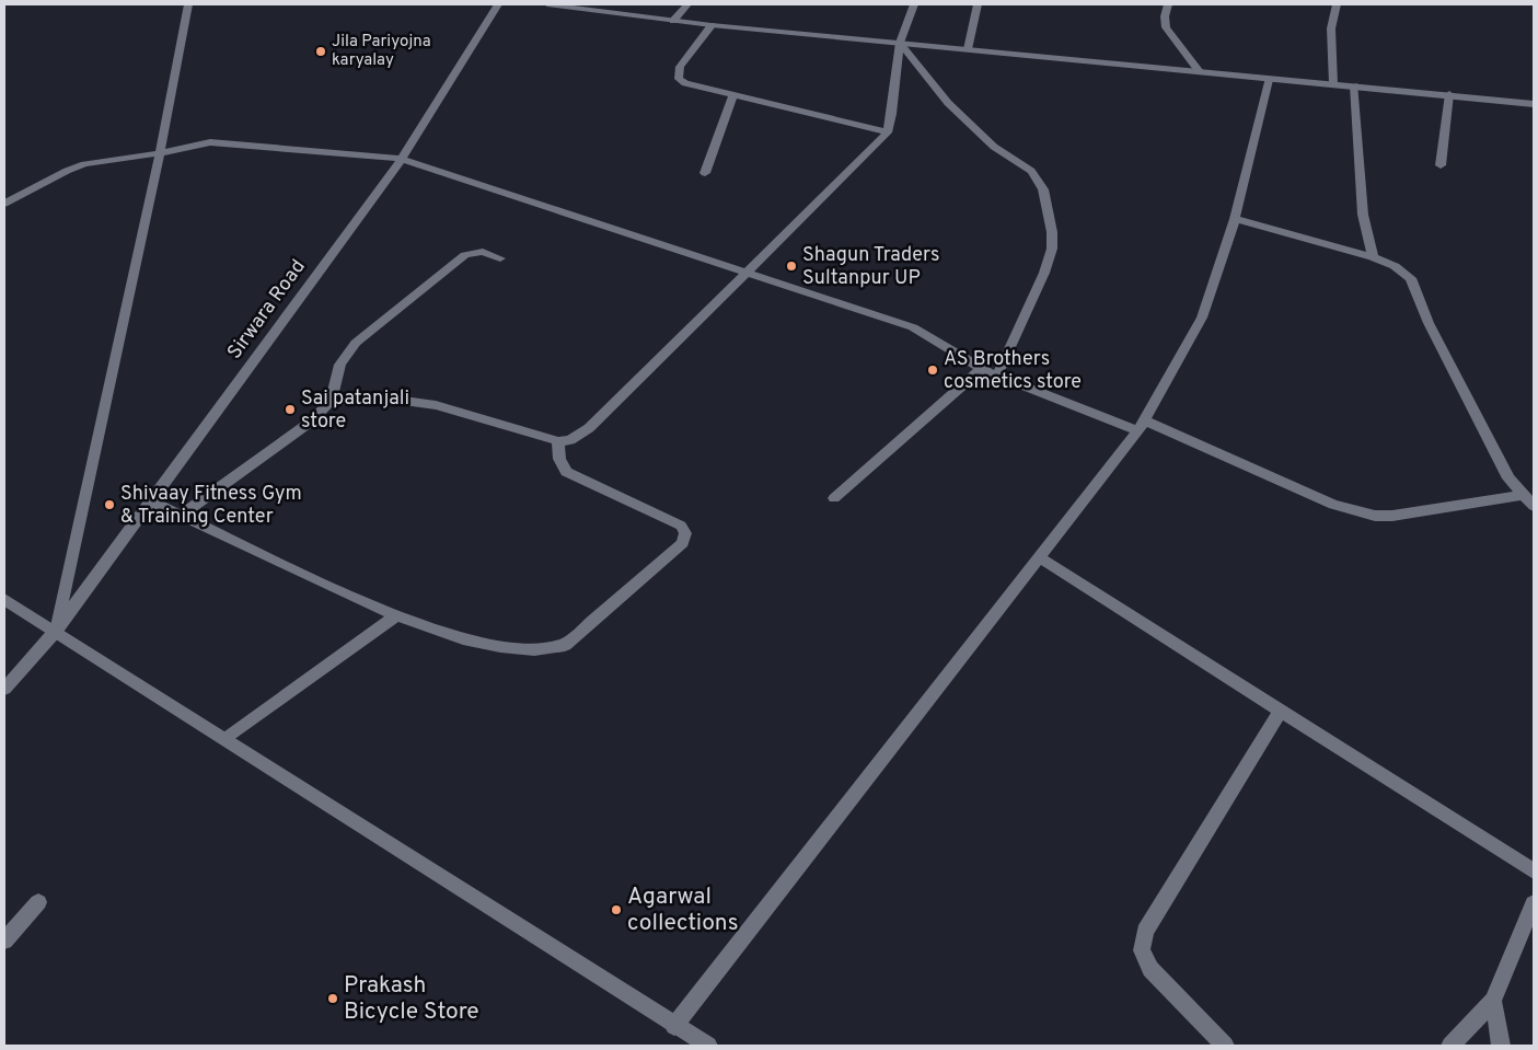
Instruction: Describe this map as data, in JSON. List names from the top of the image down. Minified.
{"streets":{"street":["Sirwara Road"]},"places":["Jila Pariyojna karyalay","Shagun Traders Sultanpur UP","AS Brothers cosmetics store","Sai patanjali store","Shivaay Fitness Gym & Training Center","Agarwal collections","Prakash Bicycle Store"]}
